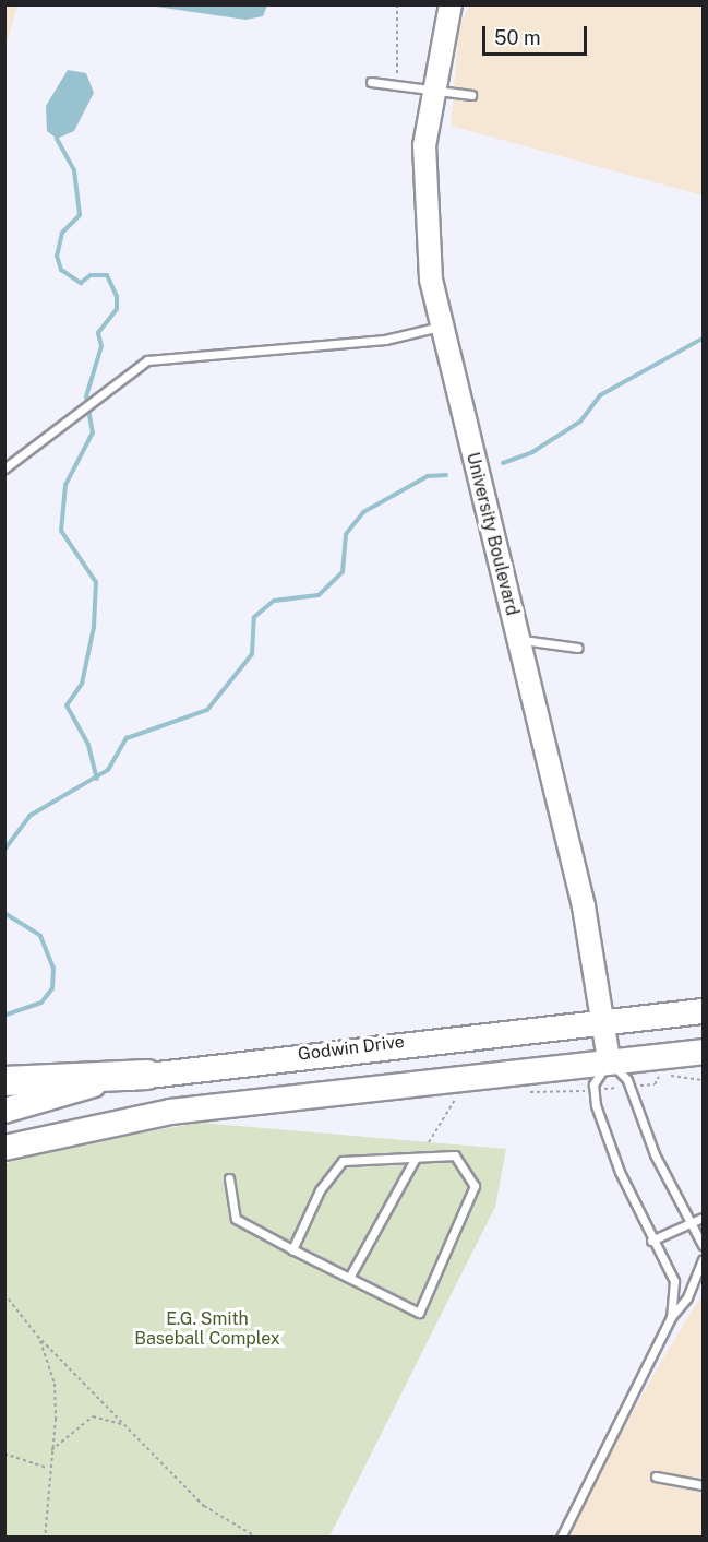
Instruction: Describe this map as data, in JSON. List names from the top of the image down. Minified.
{"streets":{"main road":["University Boulevard","Godwin Drive"]},"crossings":[["University Boulevard","Godwin Drive"]],"parks":["E.G. Smith Baseball Complex"],"scale_bar":"50 m"}
